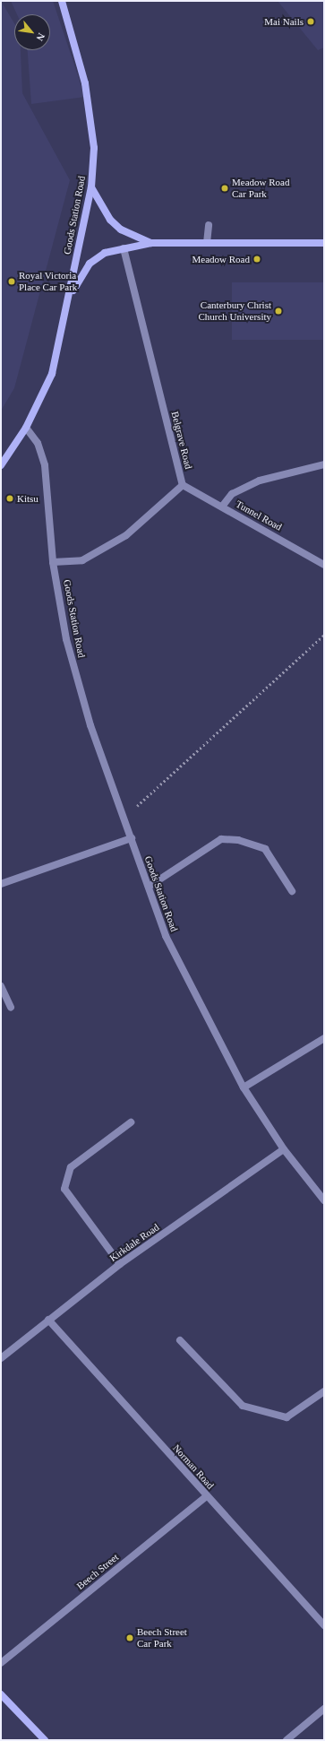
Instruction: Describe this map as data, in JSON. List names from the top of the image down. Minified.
{"streets":{"street":["Goods Station Road","Belgrave Road","Tunnel Road","Kirkdale Road","Norman Road","Beech Street"]},"crossings":[["Goods Station Road","Belgrave Road"],["Goods Station Road","Kirkdale Road"],["Belgrave Road","Tunnel Road"],["Kirkdale Road","Norman Road"],["Norman Road","Beech Street"]],"places":["Mai Nails","Meadow Road Car Park","Meadow Road","Royal Victoria Place Car Park","Canterbury Christ Church University","Kitsu","Beech Street Car Park"],"north":"bottom right"}
